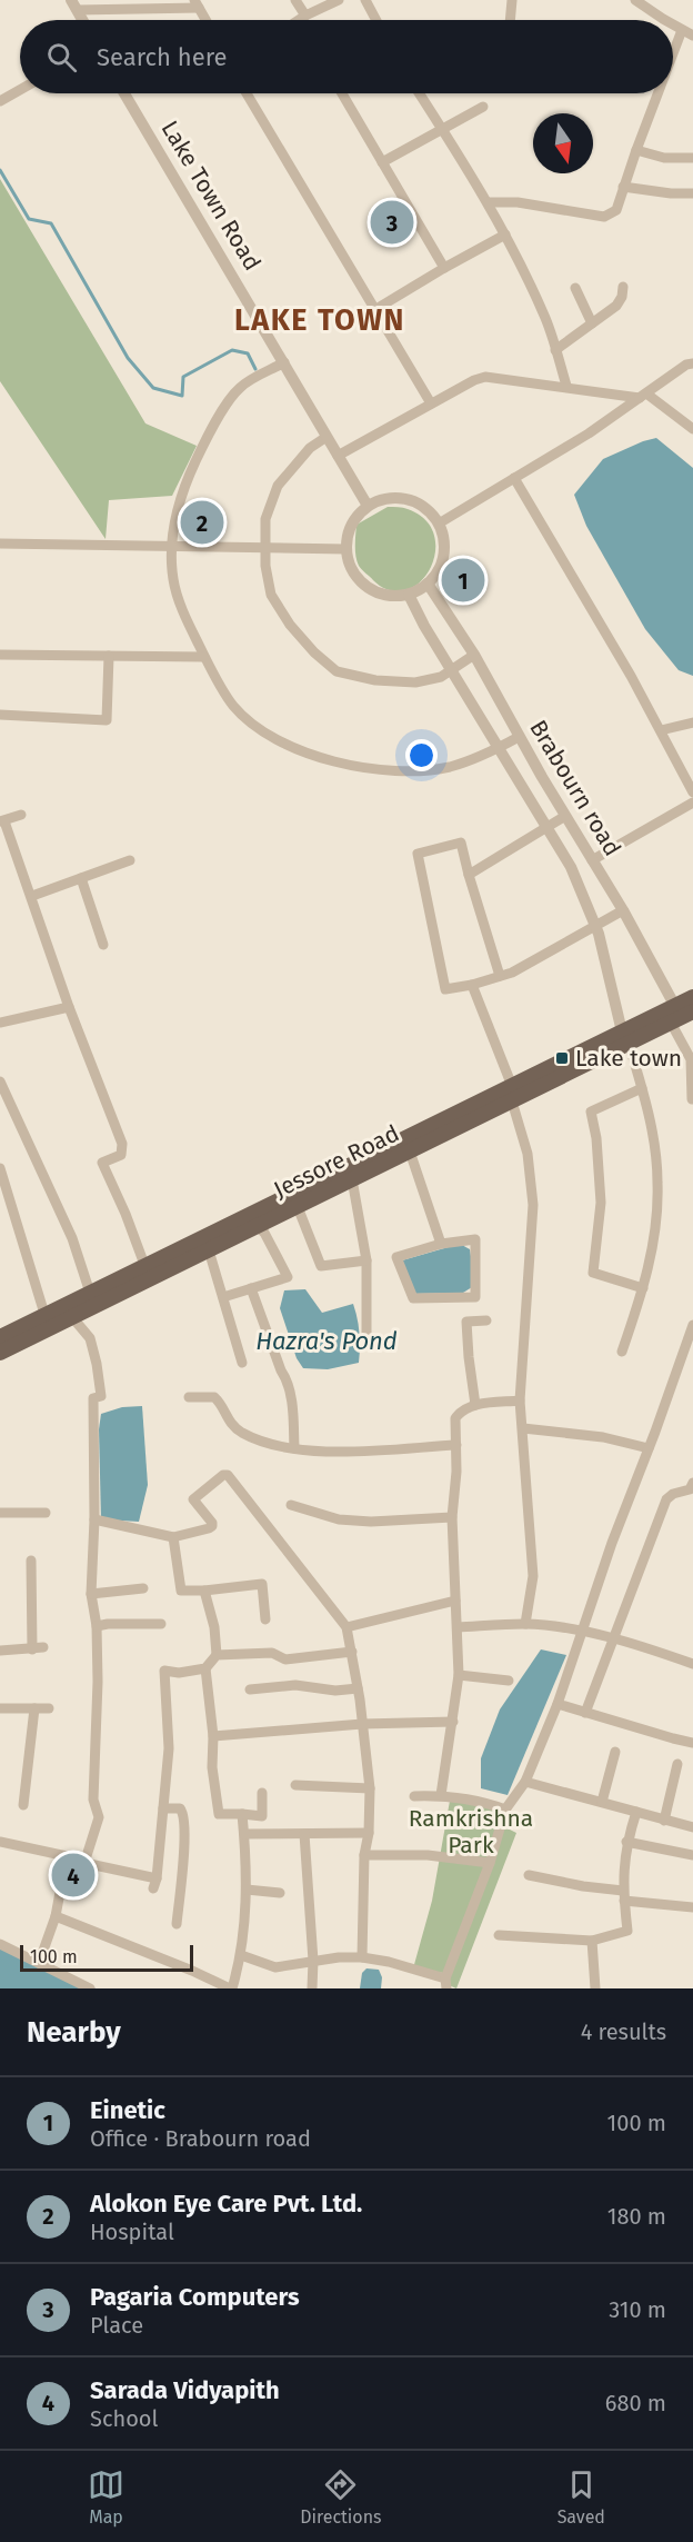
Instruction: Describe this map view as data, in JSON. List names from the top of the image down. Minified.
{"streets":{"main road":["Jessore Road"],"street":["Lake Town Road","Brabourn road"]},"crossings":[["Lake Town Road","Brabourn road"]],"districts":["LAKE TOWN"],"water":["Hazra's Pond"],"parks":["Ramkrishna Park"],"places":{"transit":["Lake town"]},"scale_bar":"100 m","north":"bottom","page":{"search":"Search here","pins":["3","2","1","4"],"scale":"100 m","heading":["Nearby","4 results"],"list":[{"mark":"1","name":"Einetic","note":"Office · Brabourn road","value":"100 m"},{"mark":"2","name":"Alokon Eye Care Pvt. Ltd.","note":"Hospital","value":"180 m"},{"mark":"3","name":"Pagaria Computers","note":"Place","value":"310 m"},{"mark":"4","name":"Sarada Vidyapith","note":"School","value":"680 m"}],"nav":["Map","Directions","Saved"]}}
